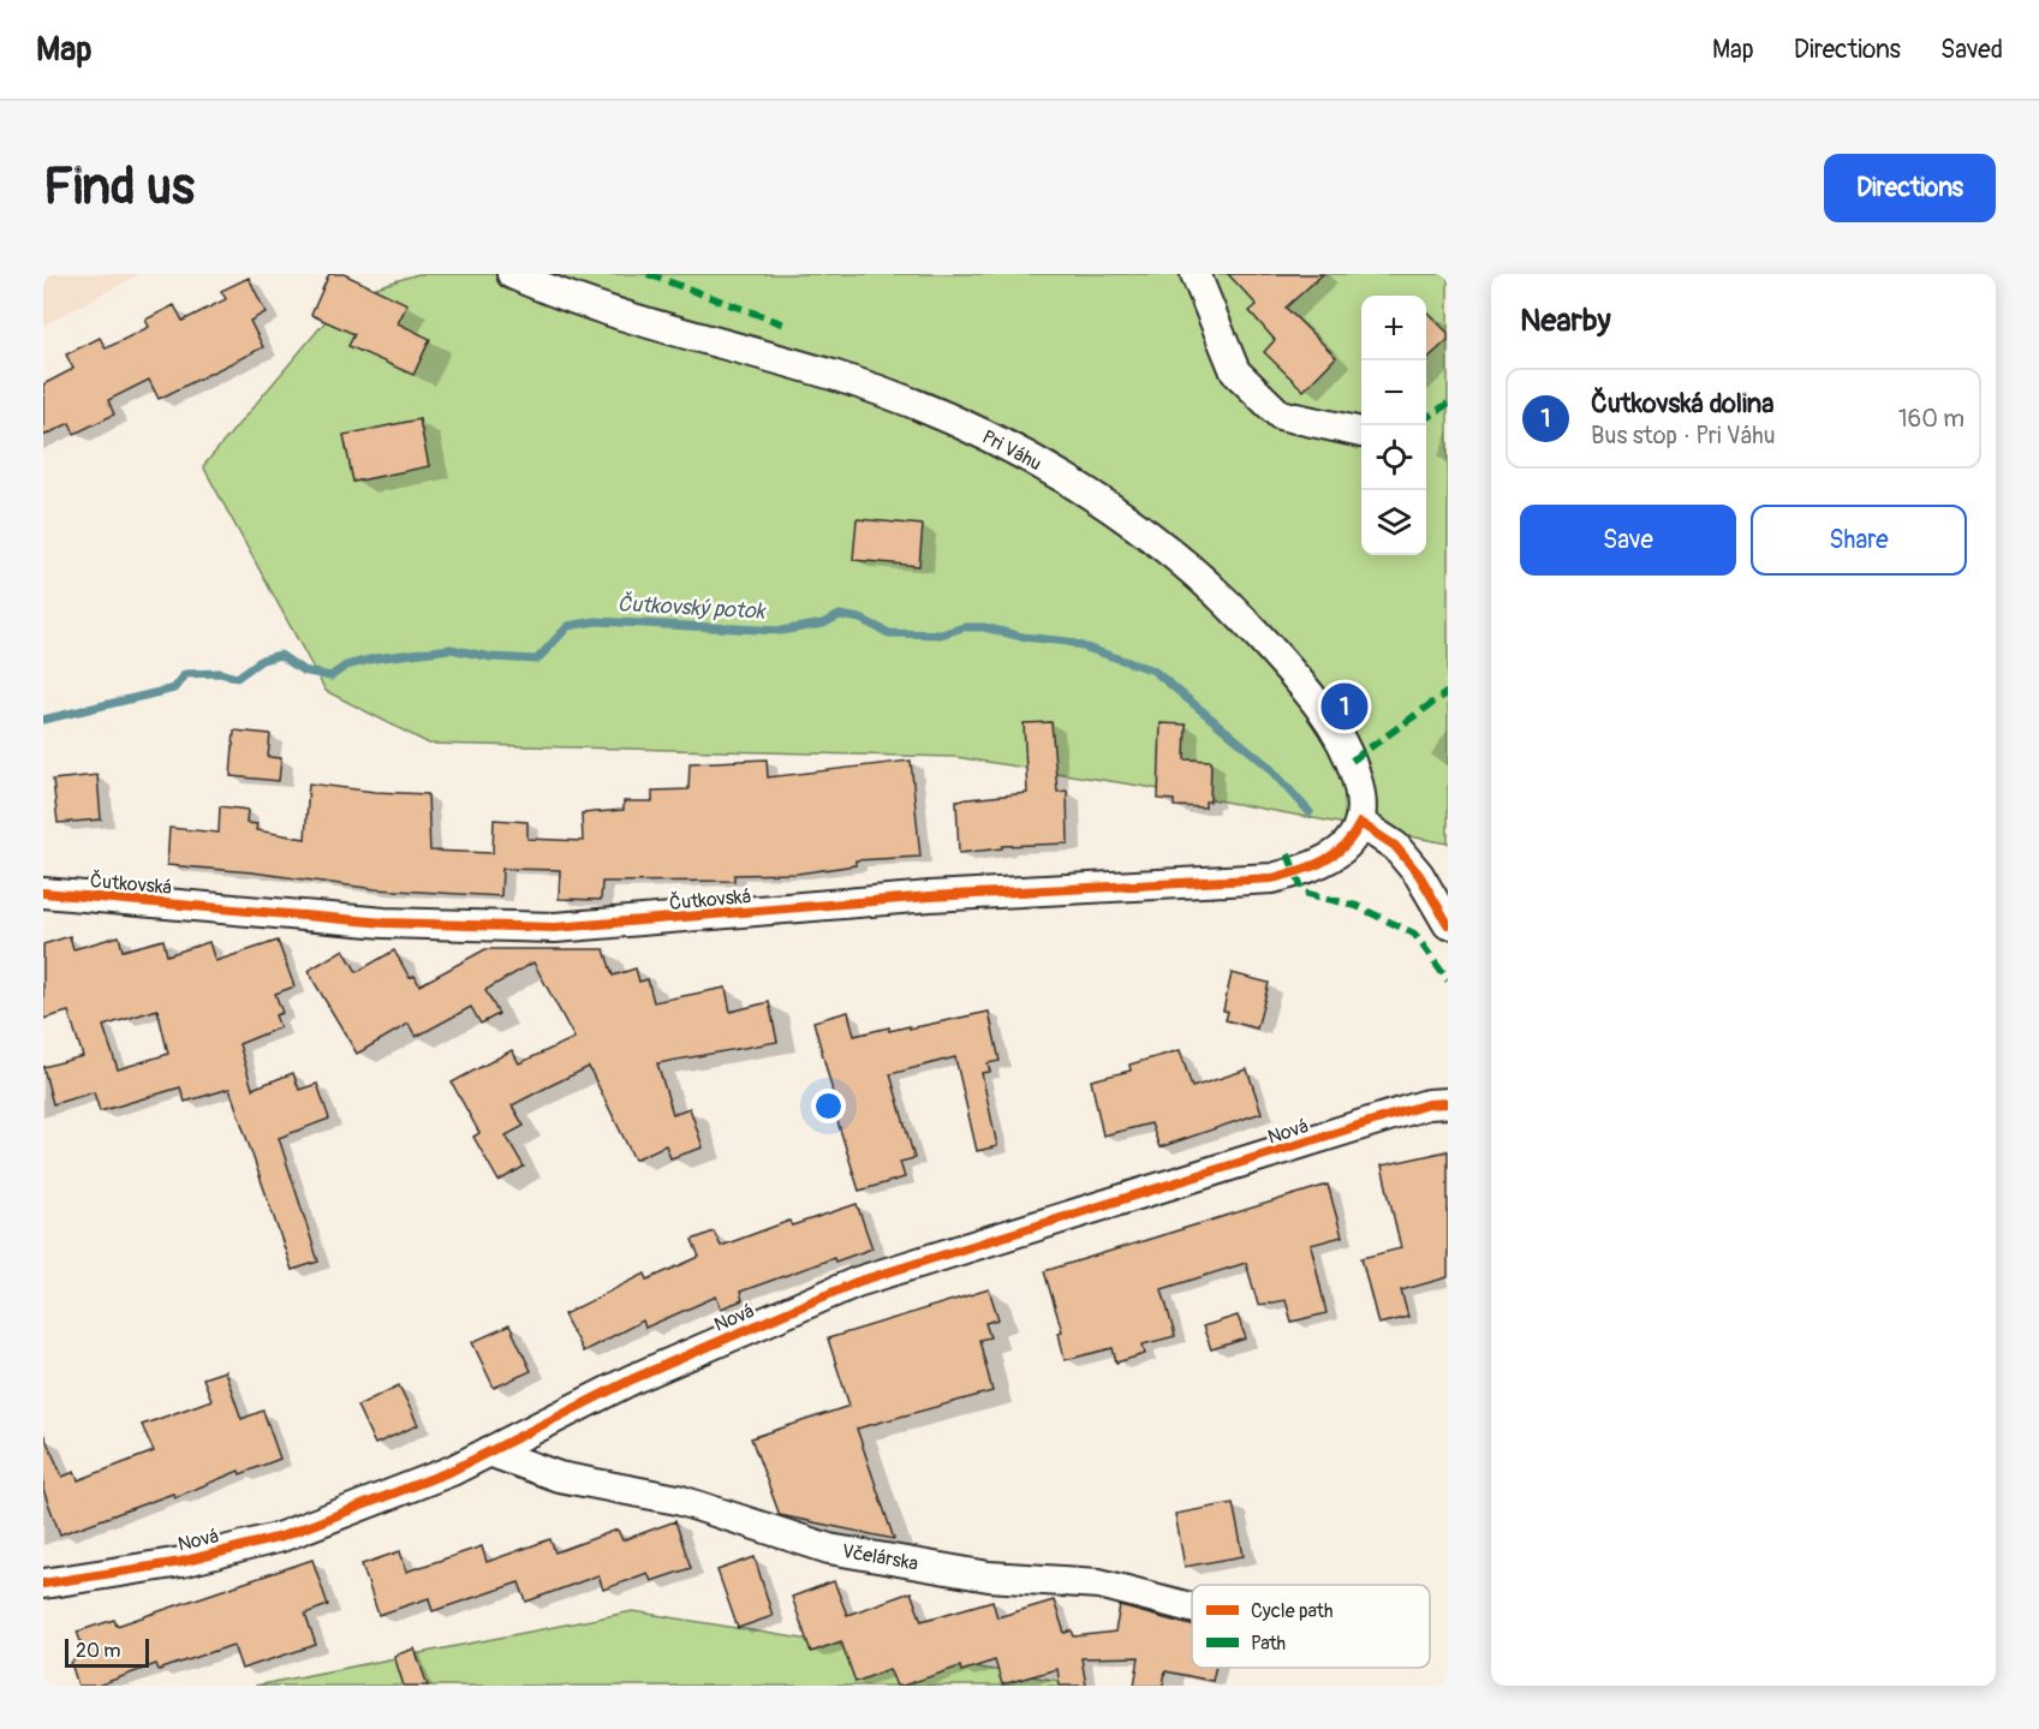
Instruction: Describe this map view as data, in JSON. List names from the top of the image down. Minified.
{"streets":{"street":["Pri Váhu","Čutkovská","Nová","Včelárska"]},"crossings":[["Pri Váhu","Čutkovská"],["Nová","Včelárska"]],"water":["Čutkovský potok"],"legend":["Cycle path","Path"],"scale_bar":"20 m","page":{"header":"Map","nav":["Map","Directions","Saved"],"buttons":["Directions",["Save","Share"]],"title":"Find us","heading":"Nearby","map_buttons":["+","−"],"list":[{"mark":"1","name":"Čutkovská dolina","note":"Bus stop · Pri Váhu","value":"160 m"}],"pins":"1","scale":"20 m"}}
